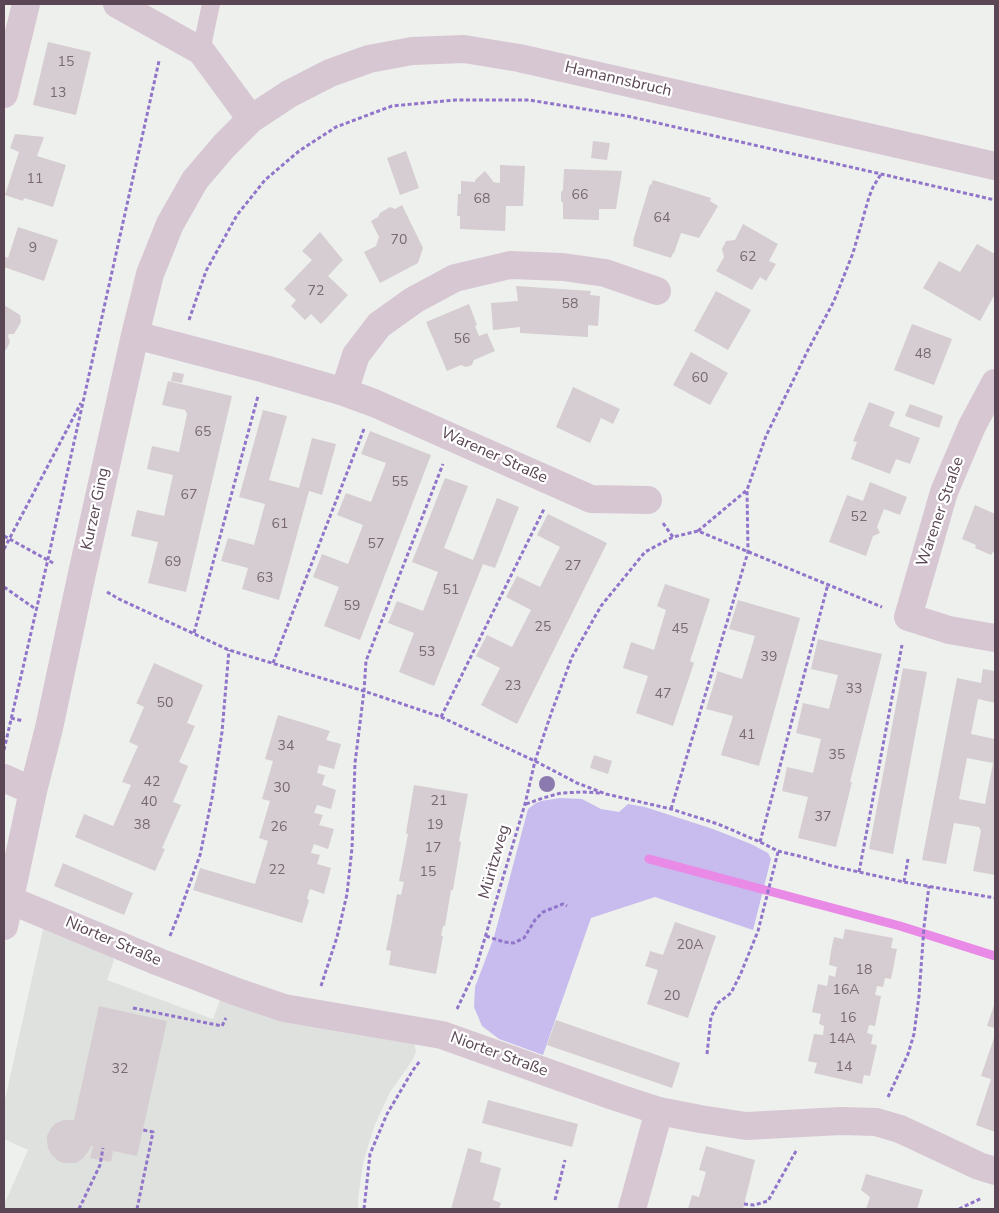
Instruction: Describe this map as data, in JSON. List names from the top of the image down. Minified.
{"streets":{"street":["Hamannsbruch","Warener Straße","Kurzer Ging","Niorter Straße"],"path":["Müritzweg"]},"crossings":[["Hamannsbruch","Kurzer Ging"],["Warener Straße","Kurzer Ging"],["Kurzer Ging","Niorter Straße"],["Müritzweg","Niorter Straße"]],"house_numbers":["15","13","11","66","68","64","70","9","62","72","58","56","48","60","65","55","67","52","61","57","69","27","63","51","59","25","45","53","39","23","33","47","50","41","34","35","42","30","21","40","37","38","19","26","17","22","15","20A","18","16A","20","16","14A","14","32"]}
